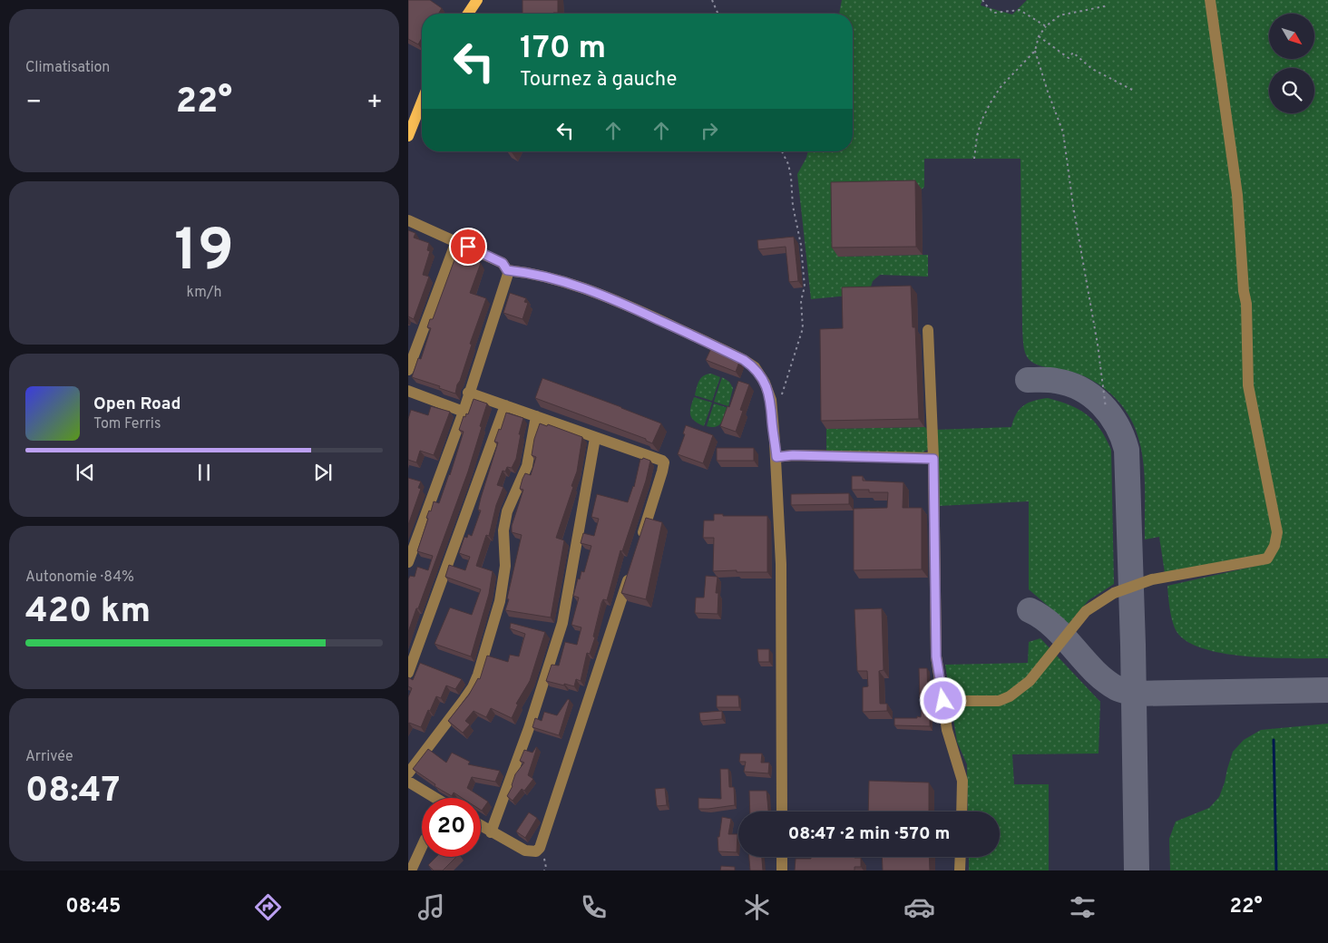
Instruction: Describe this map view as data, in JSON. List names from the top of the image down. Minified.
{"north":"bottom right","page":{"tile":["Climatisation",["19","km/h"],["Autonomie · 84%","420 km"],["Arrivée","08:47"]],"turn":["170 m","Tournez à gauche"],"heat":["−","22°","+"],"song":["Open Road","Tom Ferris"],"limit":"20","trip":"08:47 · 2 min · 570 m","tabs":["08:45","22°"]}}
